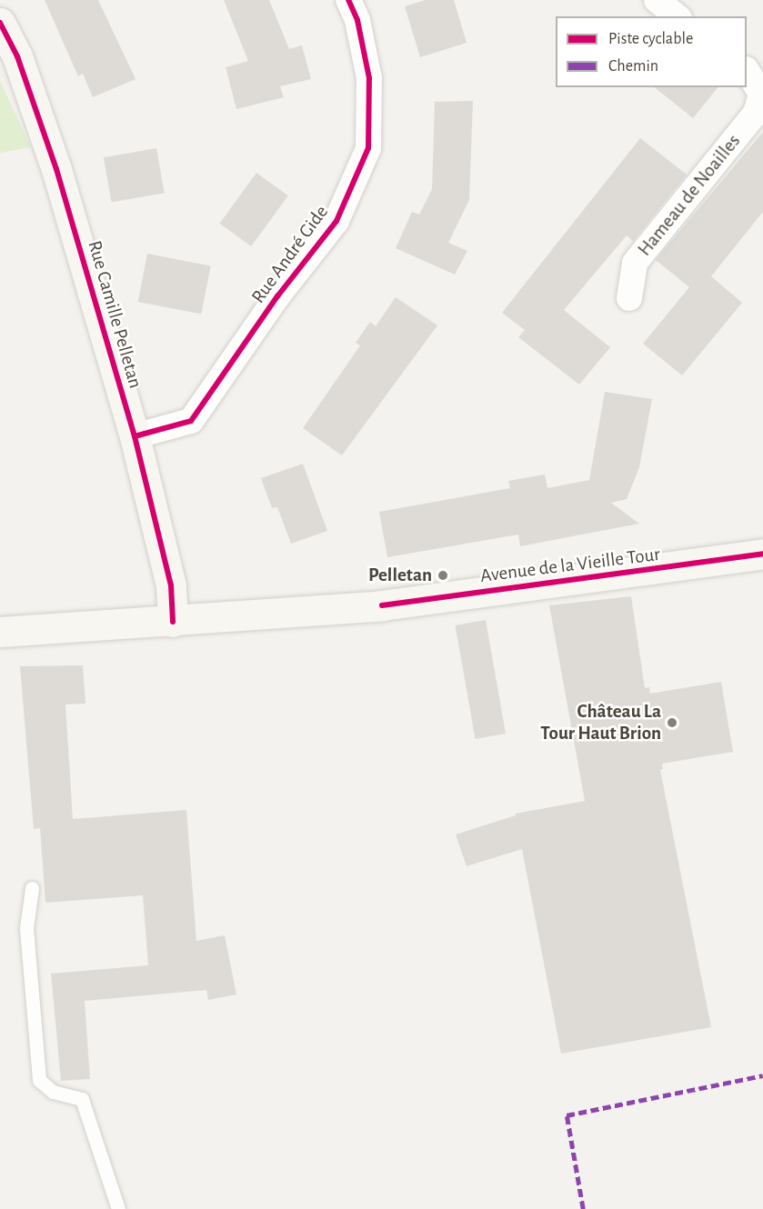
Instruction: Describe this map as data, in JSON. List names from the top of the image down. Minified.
{"streets":{"street":["Hameau de Noailles","Rue André Gide","Rue Camille Pelletan","Avenue de la Vieille Tour"]},"crossings":[["Rue André Gide","Rue Camille Pelletan"],["Rue Camille Pelletan","Avenue de la Vieille Tour"]],"places":["Pelletan","Château La Tour Haut Brion"],"legend":["Piste cyclable","Chemin"]}
